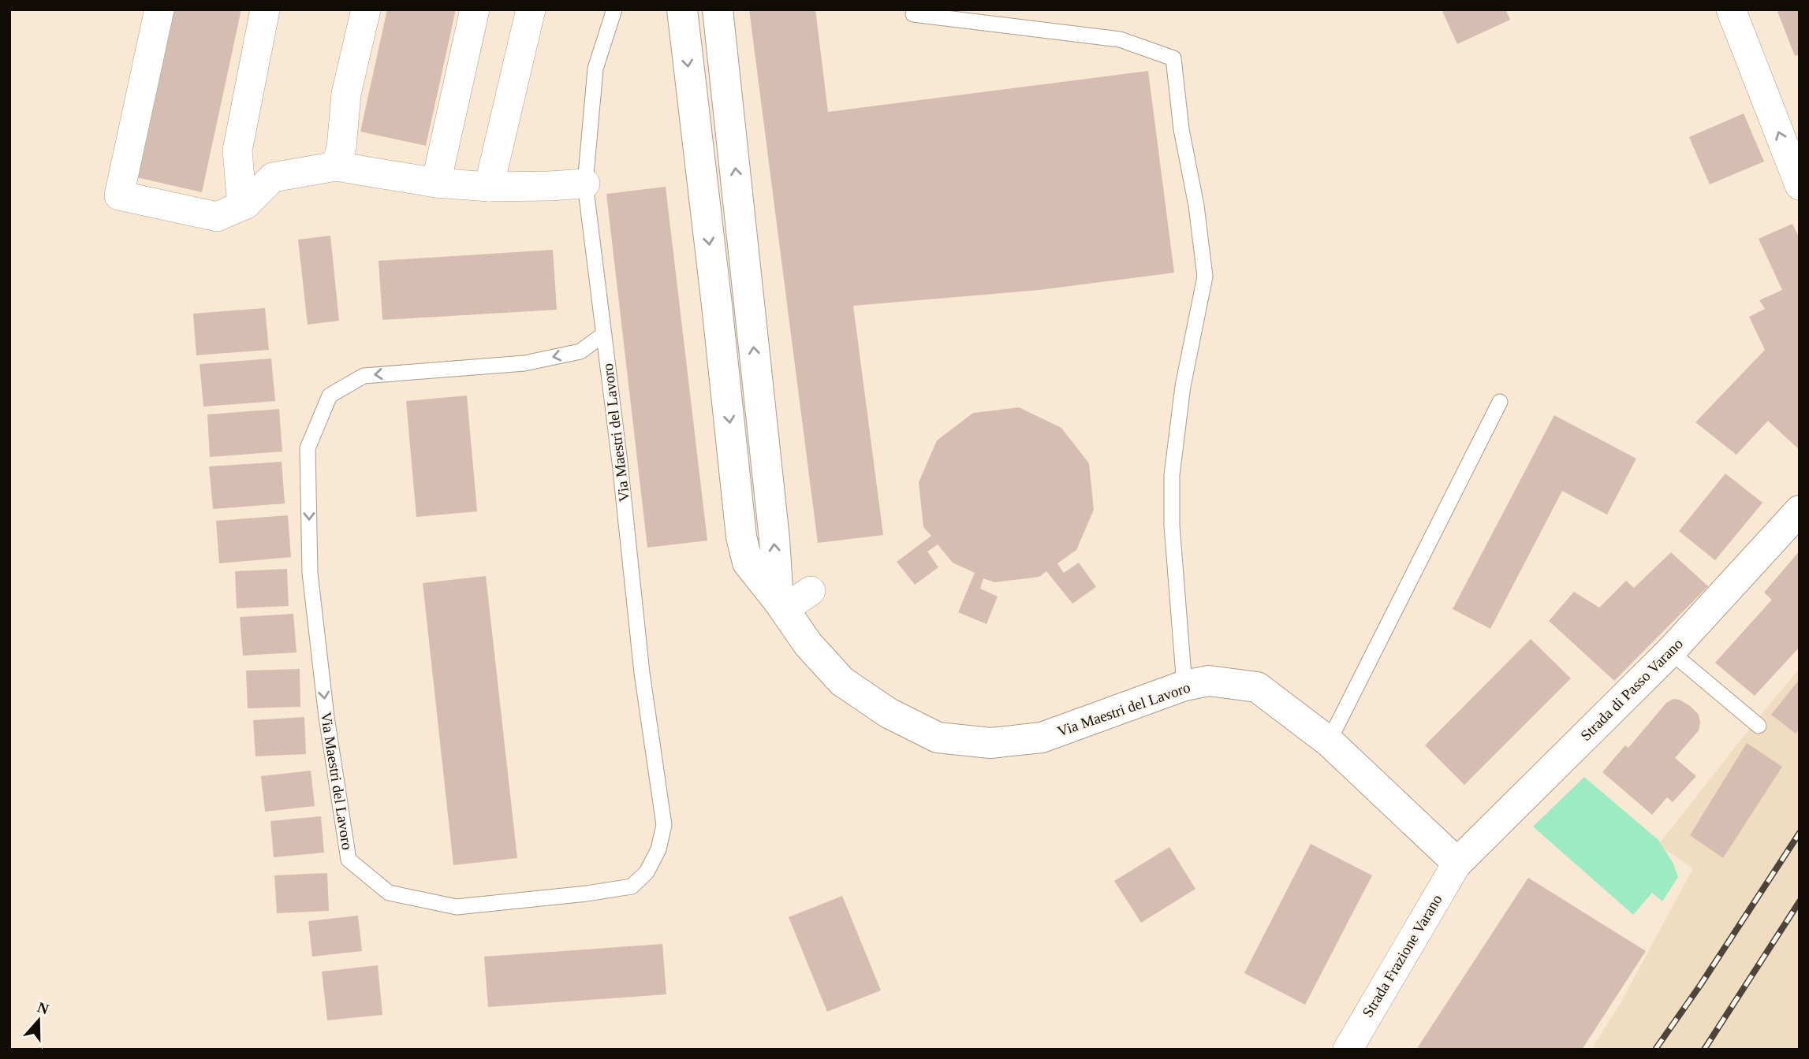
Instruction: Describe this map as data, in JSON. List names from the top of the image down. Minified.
{"streets":{"street":["Via Maestri del Lavoro","Strada di Passo Varano","Strada Frazione Varano"]},"crossings":[["Via Maestri del Lavoro","Strada di Passo Varano"],["Via Maestri del Lavoro","Strada Frazione Varano"],["Strada di Passo Varano","Strada Frazione Varano"]],"north":"top"}
